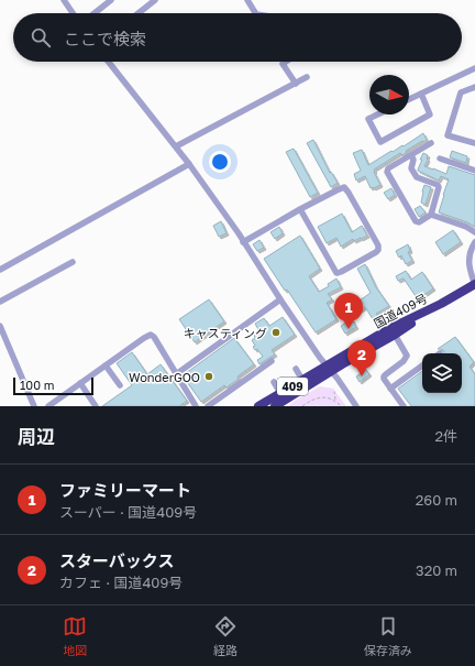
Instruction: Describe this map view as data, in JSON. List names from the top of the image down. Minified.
{"streets":{"highway":["国道409号","409"]},"places":["キャスティング","WonderGOO"],"scale_bar":"100 m","north":"right","page":{"search":"ここで検索","pins":["1","2"],"scale":"100 m","heading":["周辺","2件"],"list":[{"mark":"1","name":"ファミリーマート","note":"スーパー · 国道409号","value":"260 m"},{"mark":"2","name":"スターバックス","note":"カフェ · 国道409号","value":"320 m"}],"nav":["地図","経路","保存済み"]}}
